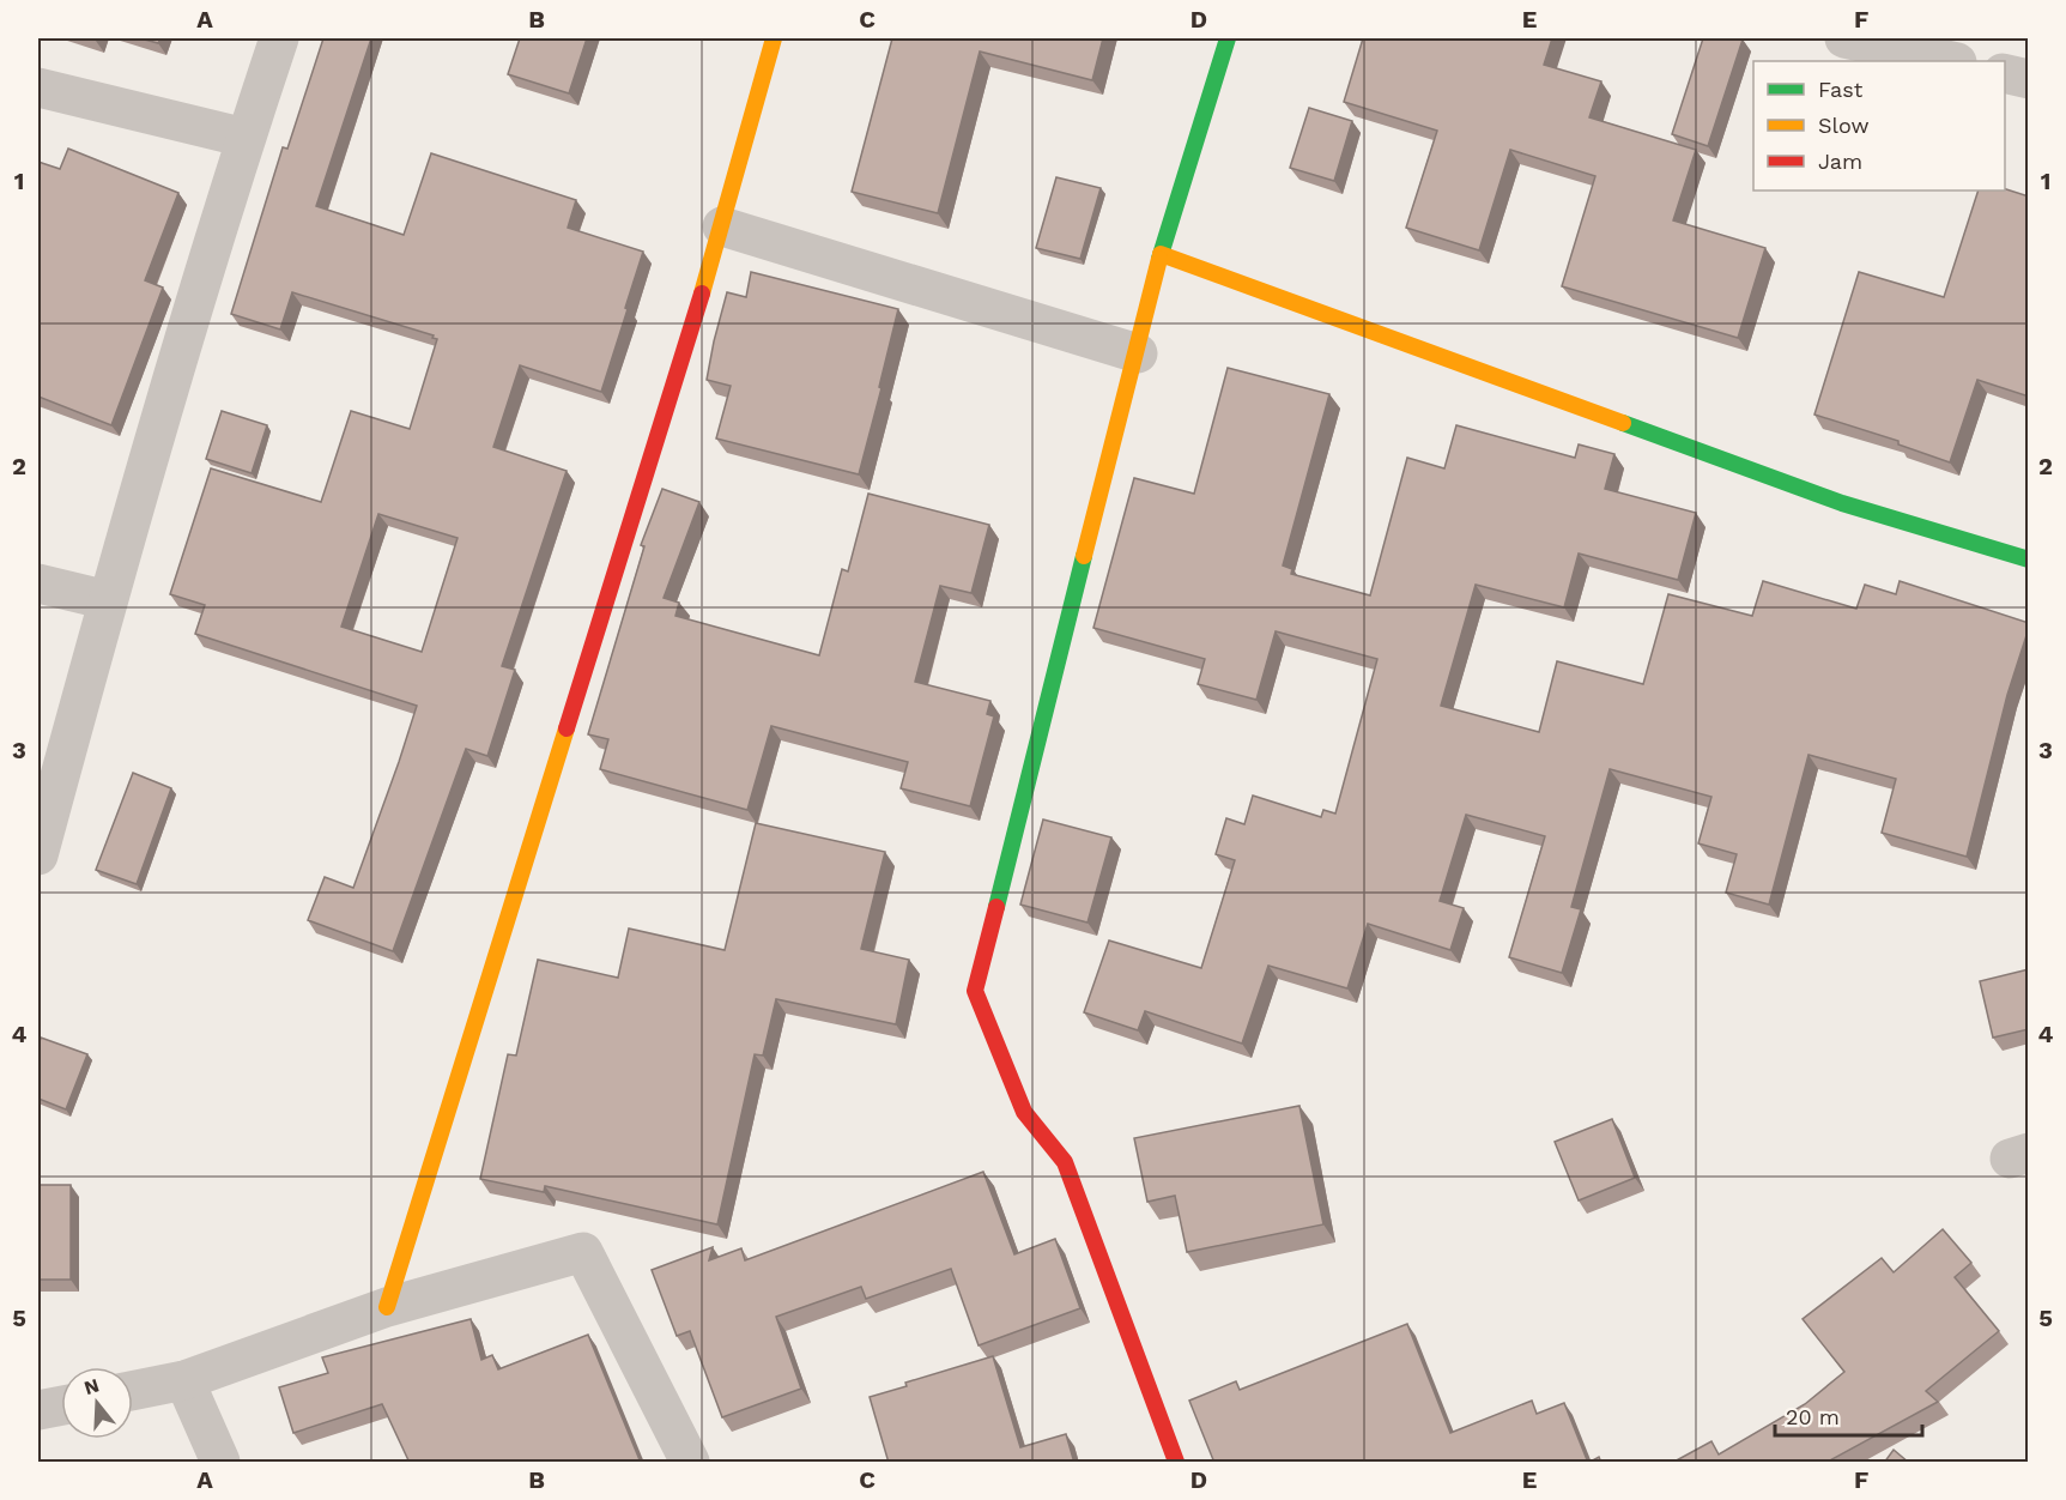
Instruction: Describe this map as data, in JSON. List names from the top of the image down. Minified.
{"legend":["Fast","Slow","Jam"],"scale_bar":"20 m","north":"top","grid":{"columns":["A","B","C","D","E","F"],"rows":["1","2","3","4","5"]}}
